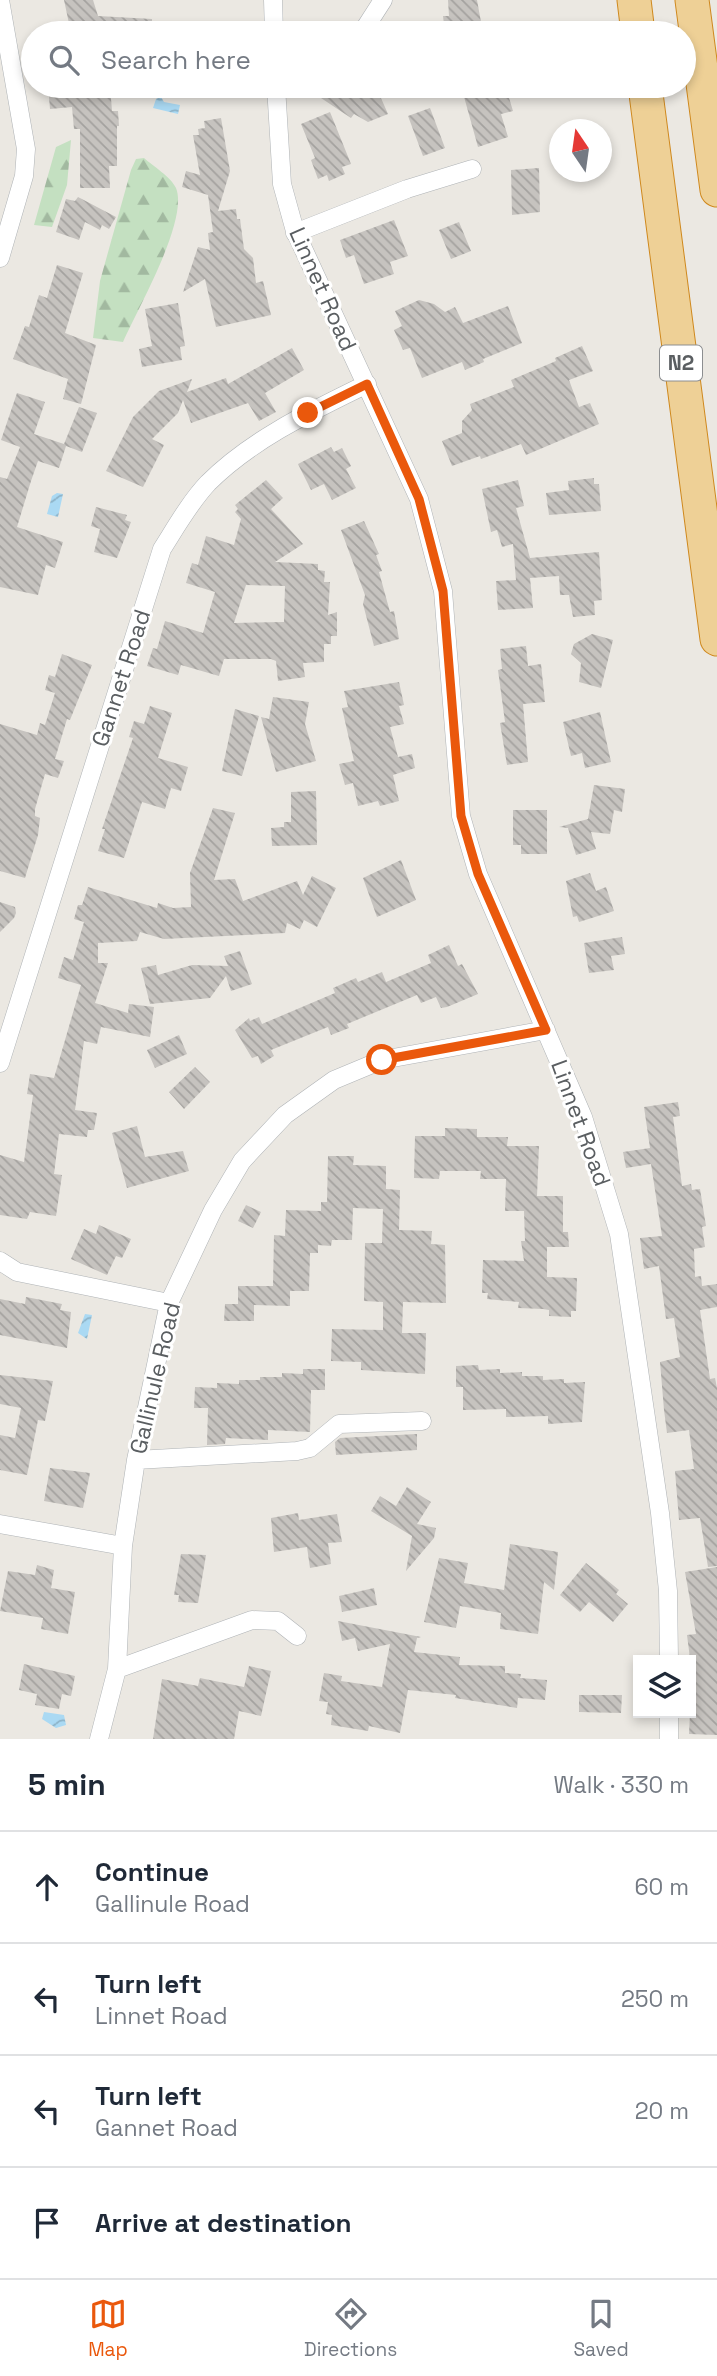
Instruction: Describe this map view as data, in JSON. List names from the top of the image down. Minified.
{"streets":{"highway":["N2"],"street":["Linnet Road","Gannet Road","Gallinule Road"]},"crossings":[["Linnet Road","Gannet Road"],["Linnet Road","Gallinule Road"]],"north":"top","page":{"search":"Search here","heading":["5 min","Walk · 330 m"],"list":[["Continue","Gallinule Road","60 m"],["Turn left","Linnet Road","250 m"],["Turn left","Gannet Road","20 m"],"Arrive at destination"],"nav":["Map","Directions","Saved"]}}
